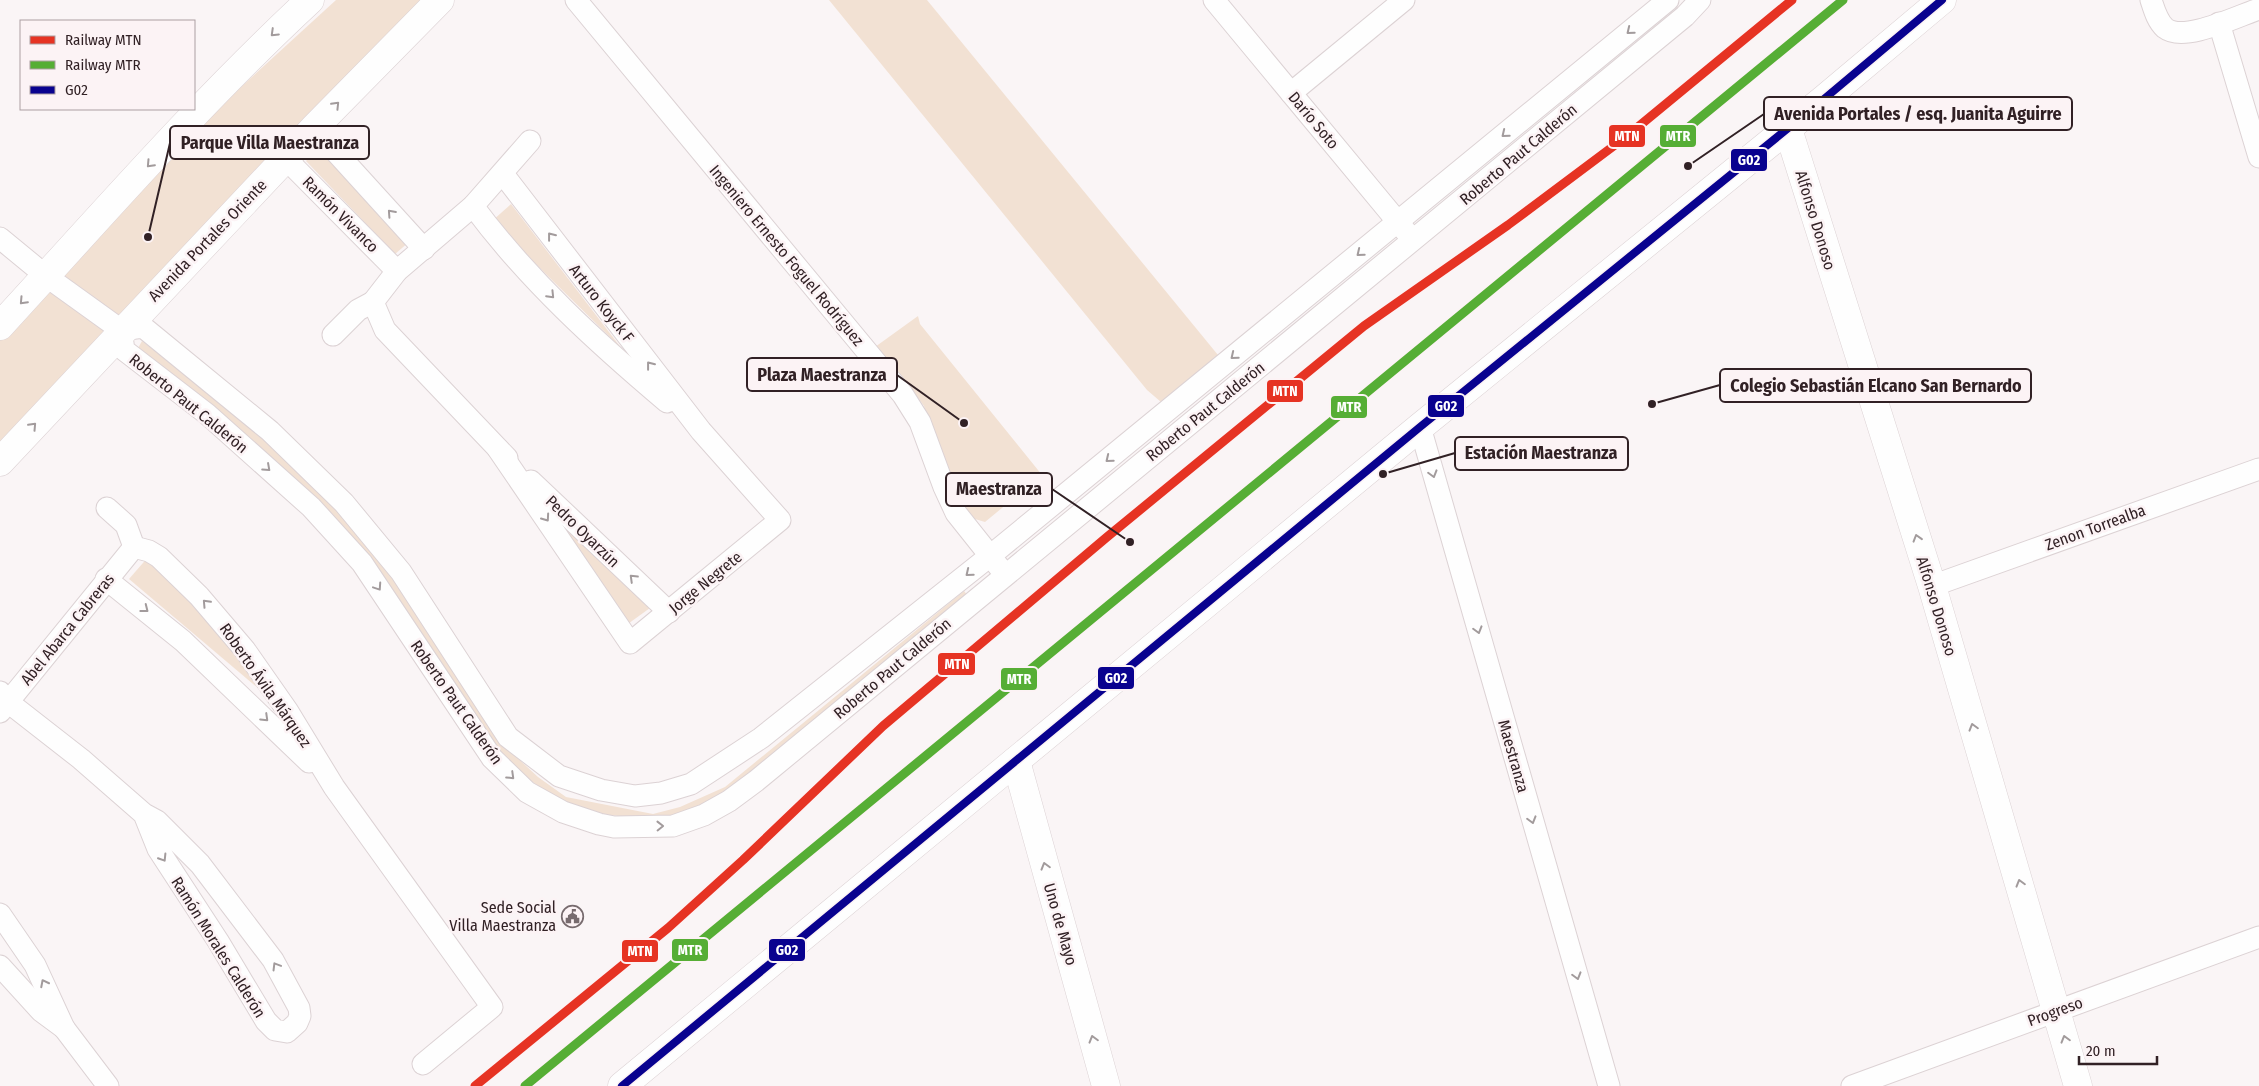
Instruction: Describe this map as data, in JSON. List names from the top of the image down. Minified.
{"streets":{"street":["Darío Soto","Roberto Paut Calderón","Ramón Vivanco","Alfonso Donoso","Avenida Portales Oriente","Ingeniero Ernesto Foguel Rodríguez","Arturo Koyck F","Zenon Torrealba","Pedro Oyarzún","Jorge Negrete","Abel Abarca Cabreras","Roberto Ávila Márquez","Maestranza","Uno de Mayo","Ramón Morales Calderón","Progreso"]},"crossings":[["Darío Soto","Roberto Paut Calderón"],["Roberto Paut Calderón","Avenida Portales Oriente"],["Roberto Paut Calderón","Ingeniero Ernesto Foguel Rodríguez"],["Ramón Vivanco","Avenida Portales Oriente"],["Alfonso Donoso","Zenon Torrealba"],["Alfonso Donoso","Progreso"],["Arturo Koyck F","Jorge Negrete"],["Pedro Oyarzún","Jorge Negrete"],["Abel Abarca Cabreras","Roberto Ávila Márquez"],["Abel Abarca Cabreras","Ramón Morales Calderón"]],"one_way":["Alfonso Donoso","Maestranza","Uno de Mayo"],"places":{"other":["Avenida Portales / esq. Juanita Aguirre","Parque Villa Maestranza","Colegio Sebastián Elcano San Bernardo","Plaza Maestranza","Estación Maestranza","Maestranza"],"public building":["Sede Social Villa Maestranza"]},"lines":["rail line MTN","rail line MTR","transit line G02"],"legend":["Railway MTN","Railway MTR","G02"],"scale_bar":"20 m"}
